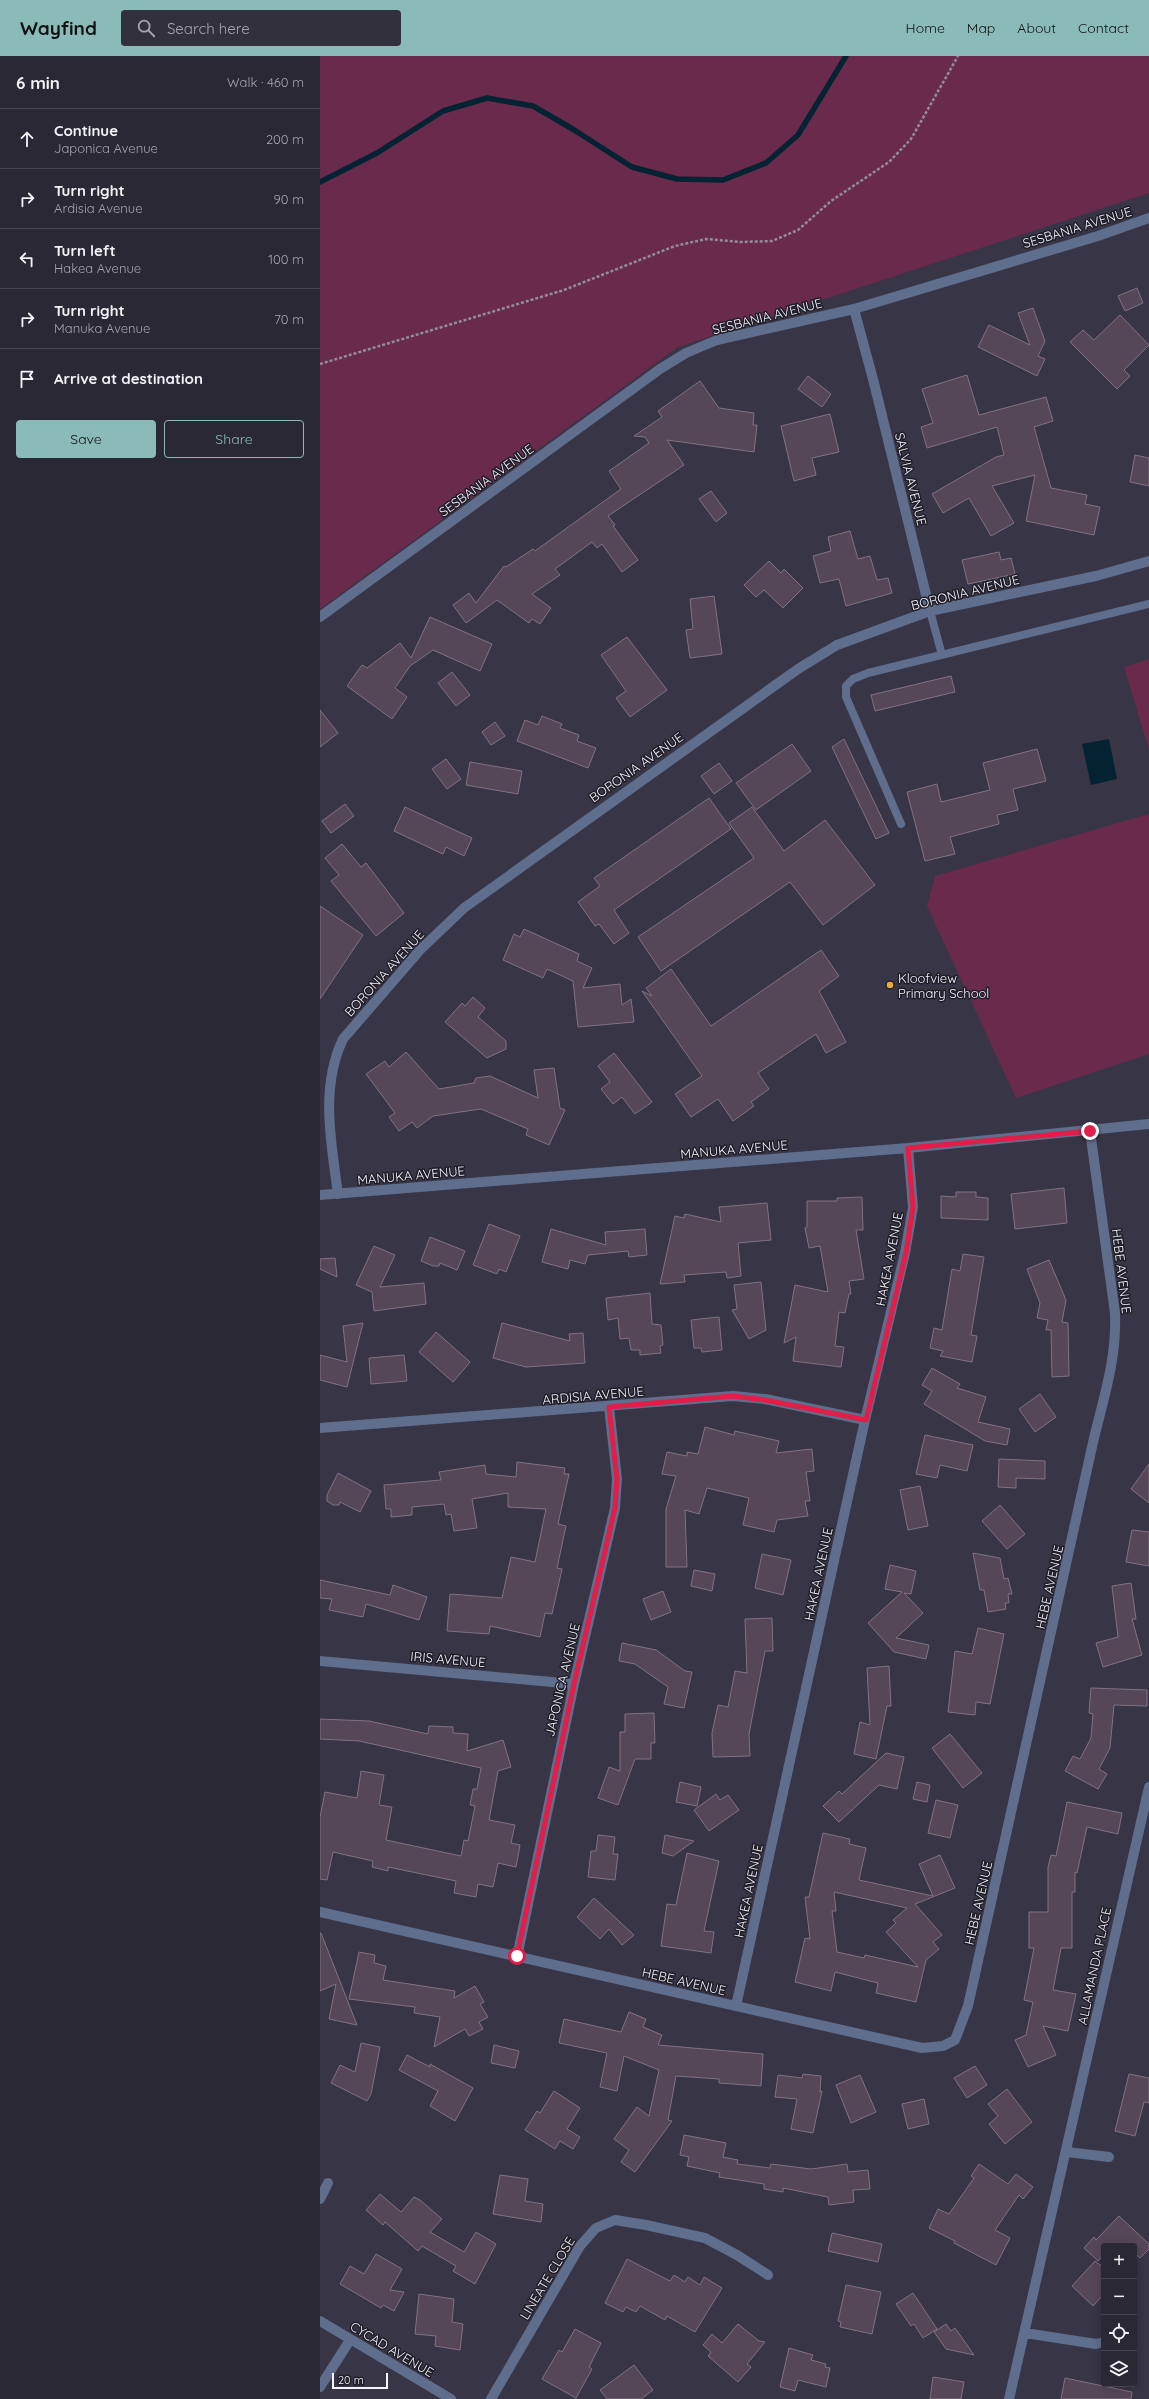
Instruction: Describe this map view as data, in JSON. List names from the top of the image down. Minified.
{"streets":{"street":["SESBANIA AVENUE","SALVIA AVENUE","BORONIA AVENUE","MANUKA AVENUE","HAKEA AVENUE","HEBE AVENUE","ARDISIA AVENUE","IRIS AVENUE","JAPONICA AVENUE","ALLAMANDA PLACE","LINEATE CLOSE","CYCAD AVENUE"]},"crossings":[["SESBANIA AVENUE","SALVIA AVENUE"],["SALVIA AVENUE","BORONIA AVENUE"],["BORONIA AVENUE","MANUKA AVENUE"],["MANUKA AVENUE","HAKEA AVENUE"],["MANUKA AVENUE","HEBE AVENUE"],["HAKEA AVENUE","HEBE AVENUE"],["HAKEA AVENUE","ARDISIA AVENUE"],["HEBE AVENUE","JAPONICA AVENUE"],["ARDISIA AVENUE","JAPONICA AVENUE"],["IRIS AVENUE","JAPONICA AVENUE"]],"places":["Kloofview Primary School"],"scale_bar":"20 m","page":{"header":"Wayfind","search":"Search here","nav":["Home","Map","About","Contact"],"heading":["6 min","Walk · 460 m"],"list":[["Continue","Japonica Avenue","200 m"],["Turn right","Ardisia Avenue","90 m"],["Turn left","Hakea Avenue","100 m"],["Turn right","Manuka Avenue","70 m"],"Arrive at destination"],"buttons":["Save","Share"],"map_buttons":["+","−"],"scale":"20 m"}}
